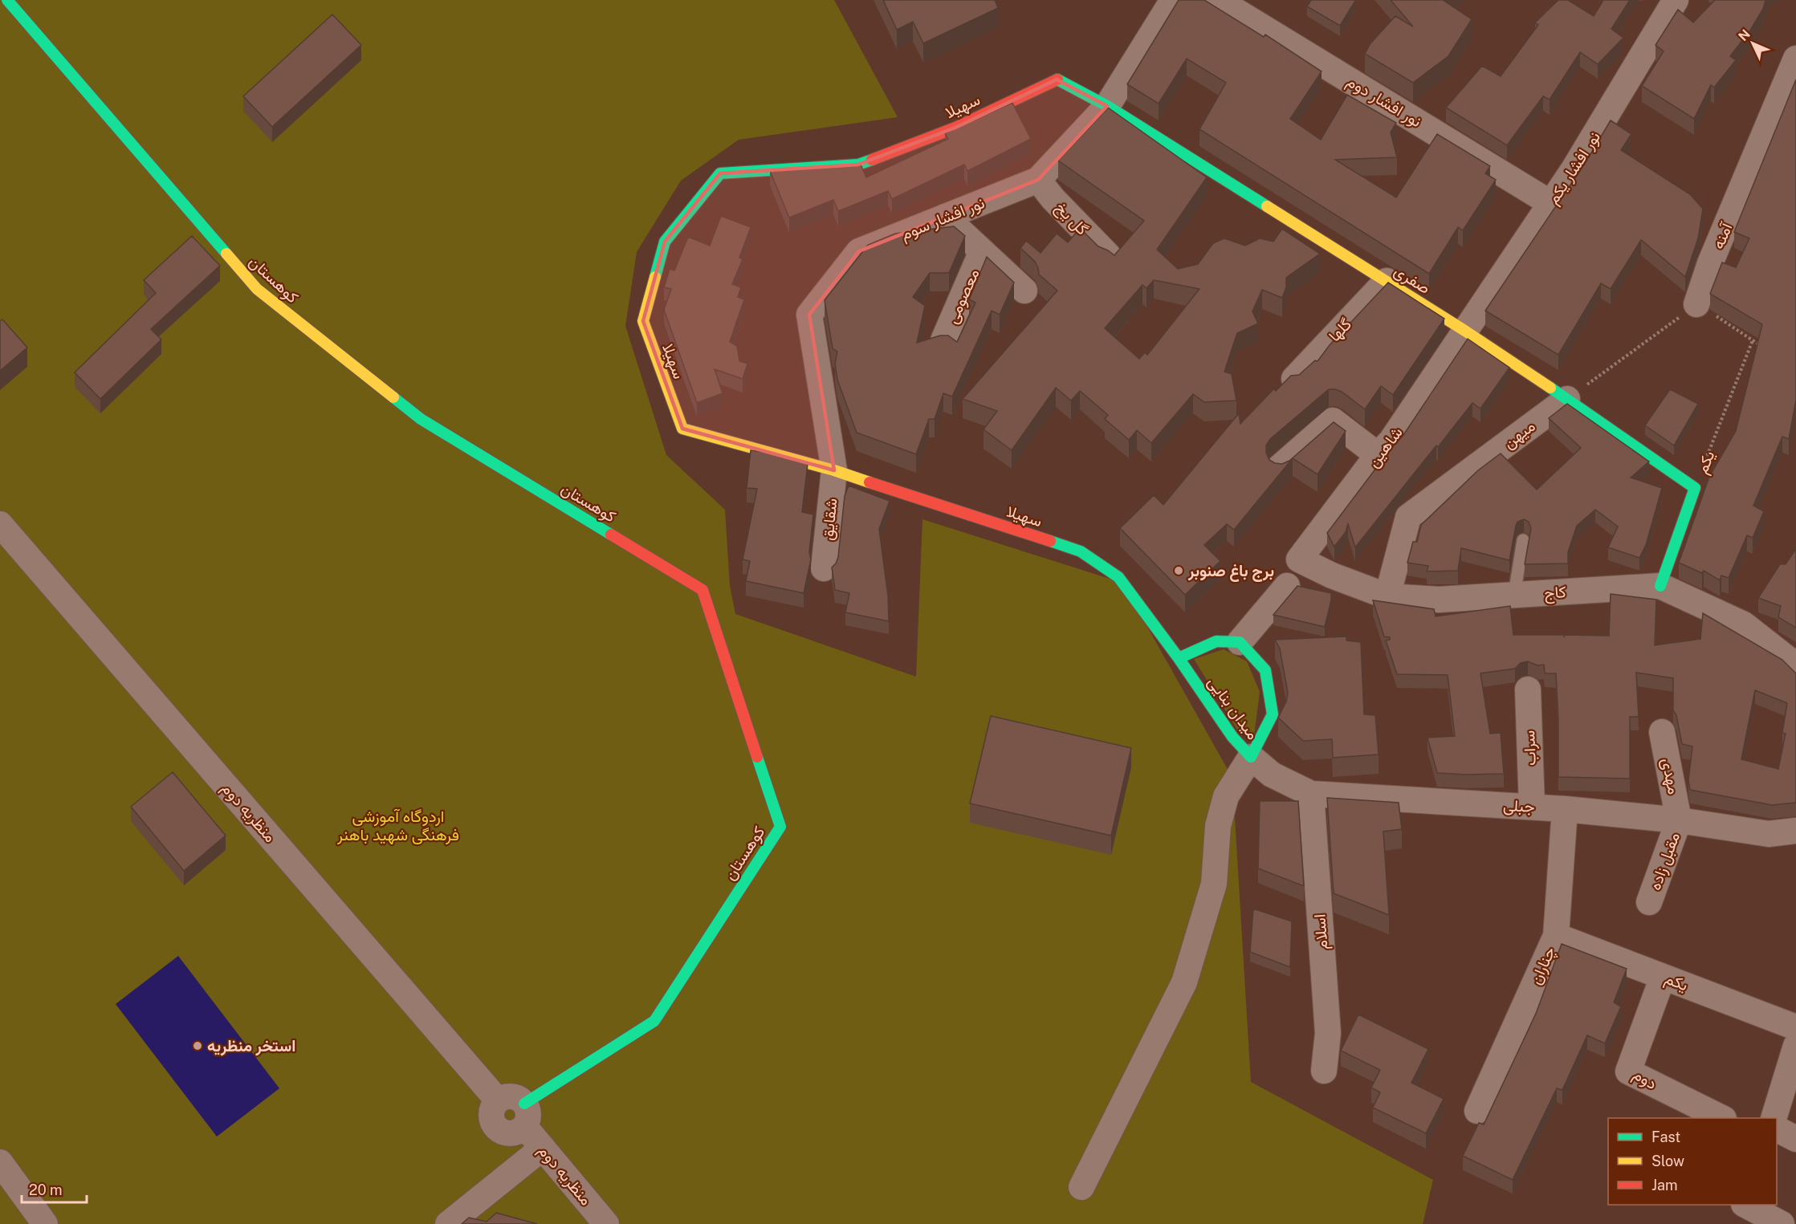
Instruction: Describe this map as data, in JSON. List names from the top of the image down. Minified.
{"streets":{"street":["نور افشار دوم","سهیلا","نور افشار یکم","نور افشار سوم","گل یخ","آمنه","کوهستان","صفری","معصومی","گلها","میهن","شاهین","یکم","شقایق","کاج","میدان بنایی","سراب","مهدی","جبلی","منظریه دوم","مقبل زاده","اسلام","چناران","دوم"]},"crossings":[["نور افشار دوم","نور افشار یکم"],["سهیلا","نور افشار سوم"],["سهیلا","صفری"],["سهیلا","شقایق"],["سهیلا","میدان بنایی"],["نور افشار یکم","صفری"],["نور افشار یکم","شاهین"],["نور افشار سوم","گل یخ"],["نور افشار سوم","صفری"],["نور افشار سوم","معصومی"],["نور افشار سوم","شقایق"],["کوهستان","منظریه دوم"],["صفری","گلها"],["صفری","میهن"],["صفری","شاهین"],["صفری","یکم"],["میهن","کاج"],["شاهین","کاج"],["یکم","کاج"],["یکم","چناران"],["یکم","دوم"],["میدان بنایی","جبلی"],["سراب","جبلی"],["مهدی","جبلی"],["مهدی","مقبل زاده"],["جبلی","مقبل زاده"],["جبلی","اسلام"],["جبلی","چناران"]],"parks":["اردوگاه آموزشی فرهنگی شهید باهنر"],"places":["برج باغ صنوبر","استخر منظریه"],"legend":["Fast","Slow","Jam"],"scale_bar":"20 m","north":"top left"}
